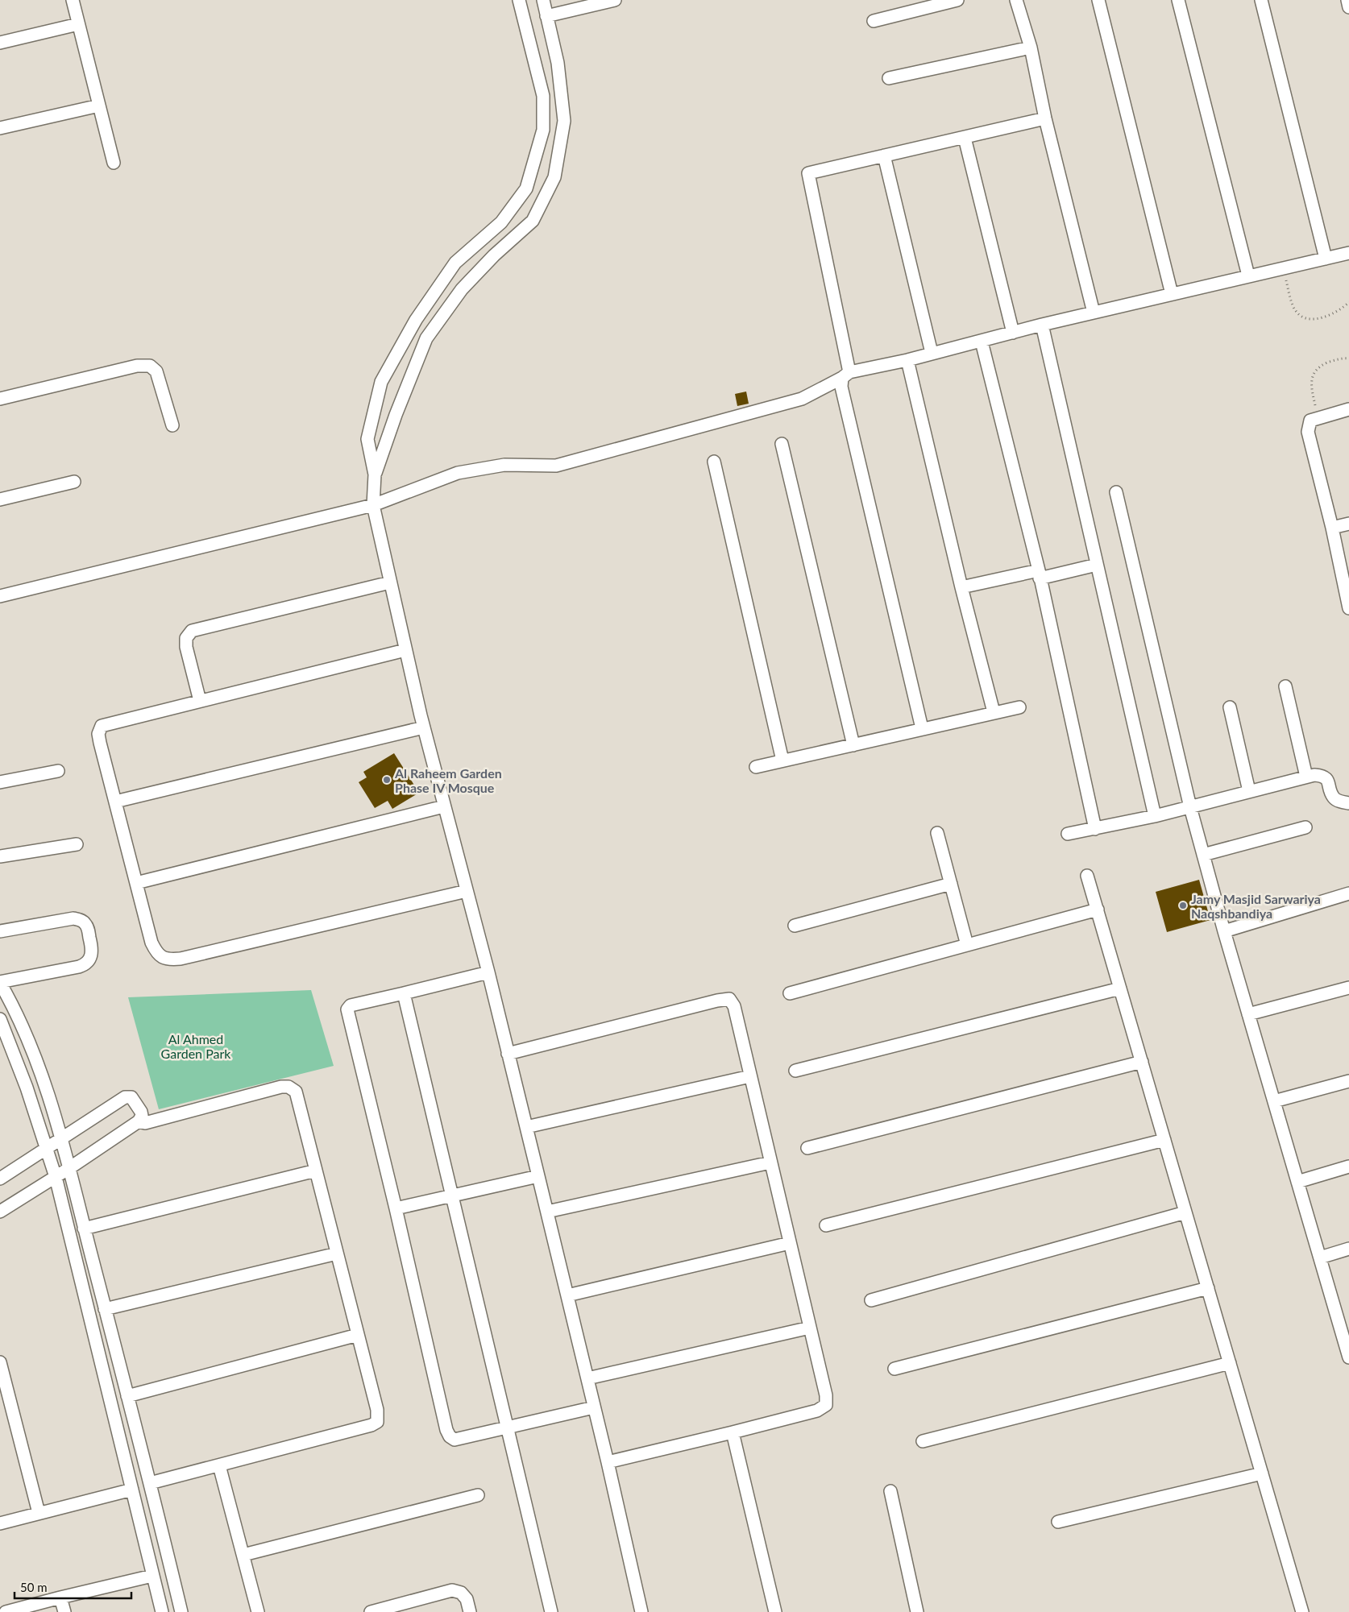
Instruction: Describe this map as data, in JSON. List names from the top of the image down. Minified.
{"parks":["Al Ahmed Garden Park"],"places":["Al Raheem Garden Phase IV Mosque","Jamy Masjid Sarwariya Naqshbandiya"],"scale_bar":"50 m"}
